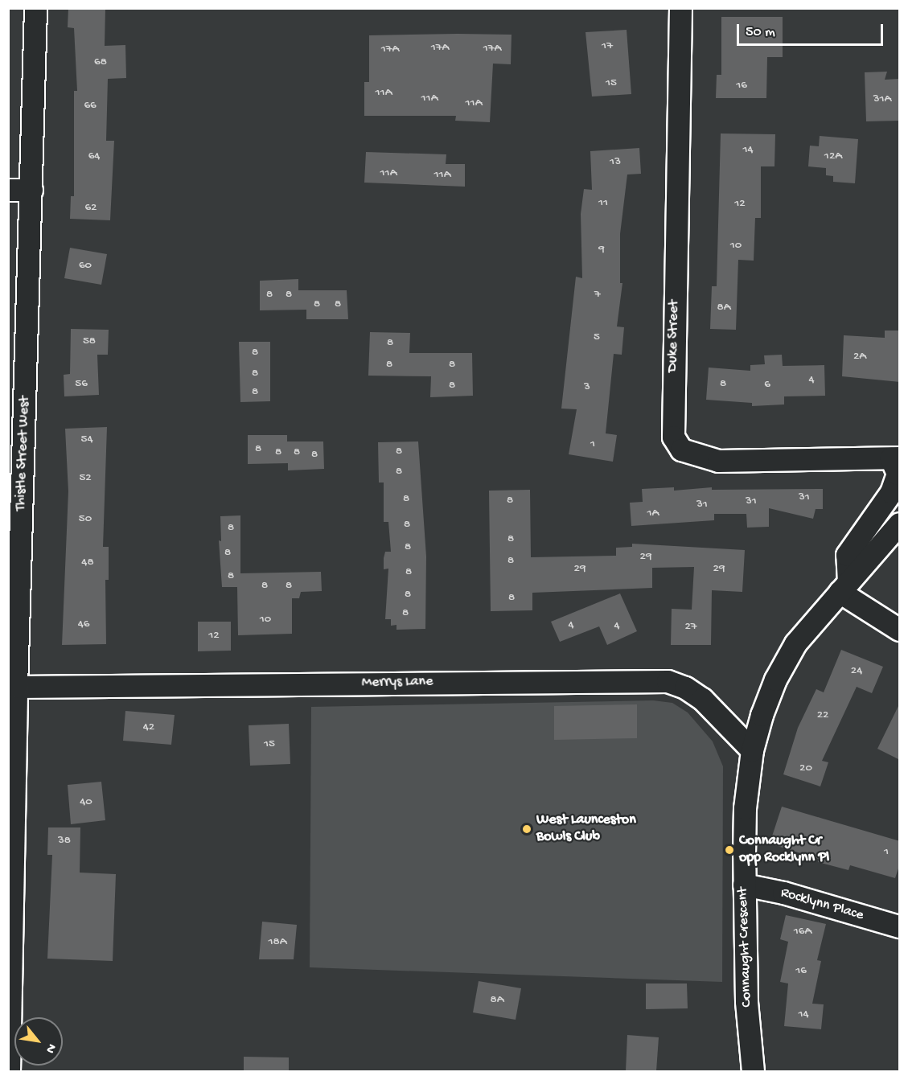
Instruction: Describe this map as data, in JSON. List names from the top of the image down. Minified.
{"streets":{"street":["Duke Street","Thistle Street West","Merrys Lane","Rocklynn Place","Connaught Crescent"]},"crossings":[["Duke Street","Connaught Crescent"],["Thistle Street West","Merrys Lane"],["Merrys Lane","Connaught Crescent"],["Rocklynn Place","Connaught Crescent"]],"places":["West Launceston Bowls Club","Connaught Cr opp Rocklynn Pl"],"house_numbers":["17","17A","17A","17A","68","15","16","11A","11A","31A","11A","66","14","64","12A","13","11A","11A","11","12","62","10","9","60","8","8","7","8","8","8A","5","58","8","8","2A","8","8","8","4","56","8","6","8","3","8","54","1","8","8","8","8","8","8","52","31","8","8","31","31","1A","50","8","8","8","8","8","29","8","48","29","29","8","8","8","8","8","8","8","10","46","4","4","27","12","24","22","42","15","20","40","38","1","16A","18A","16","8A","14"],"scale_bar":"50 m","north":"bottom right"}
